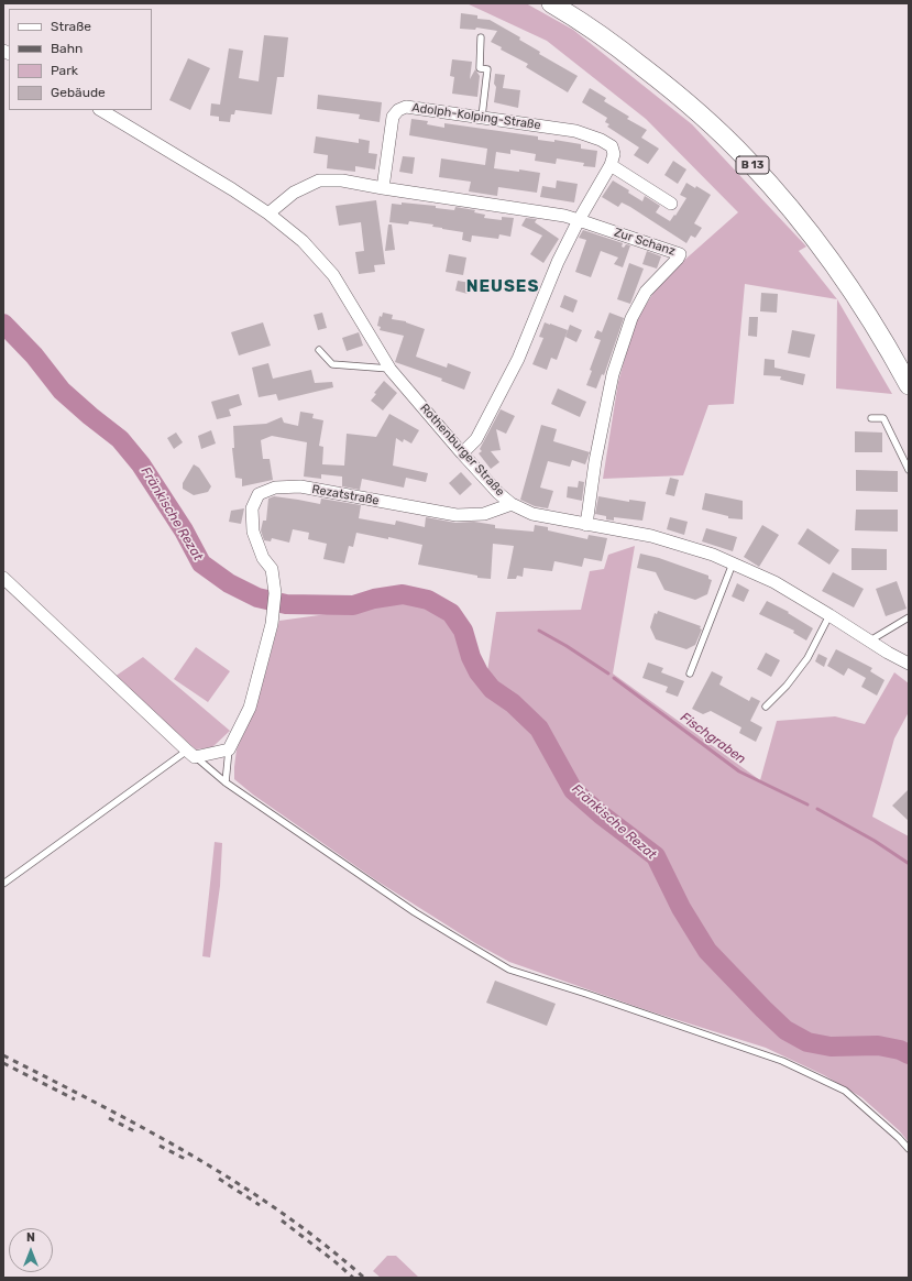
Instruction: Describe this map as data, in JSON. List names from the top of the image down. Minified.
{"streets":{"main road":["B 13"],"street":["Adolph-Kolping-Straße","Zur Schanz","Rothenburger Straße","Rezatstraße"]},"crossings":[["Zur Schanz","Rothenburger Straße"],["Rothenburger Straße","Rezatstraße"]],"districts":["NEUSES"],"water":["Fränkische Rezat","Fischgraben"],"legend":["Straße","Bahn","Park","Gebäude"],"north":"top"}
